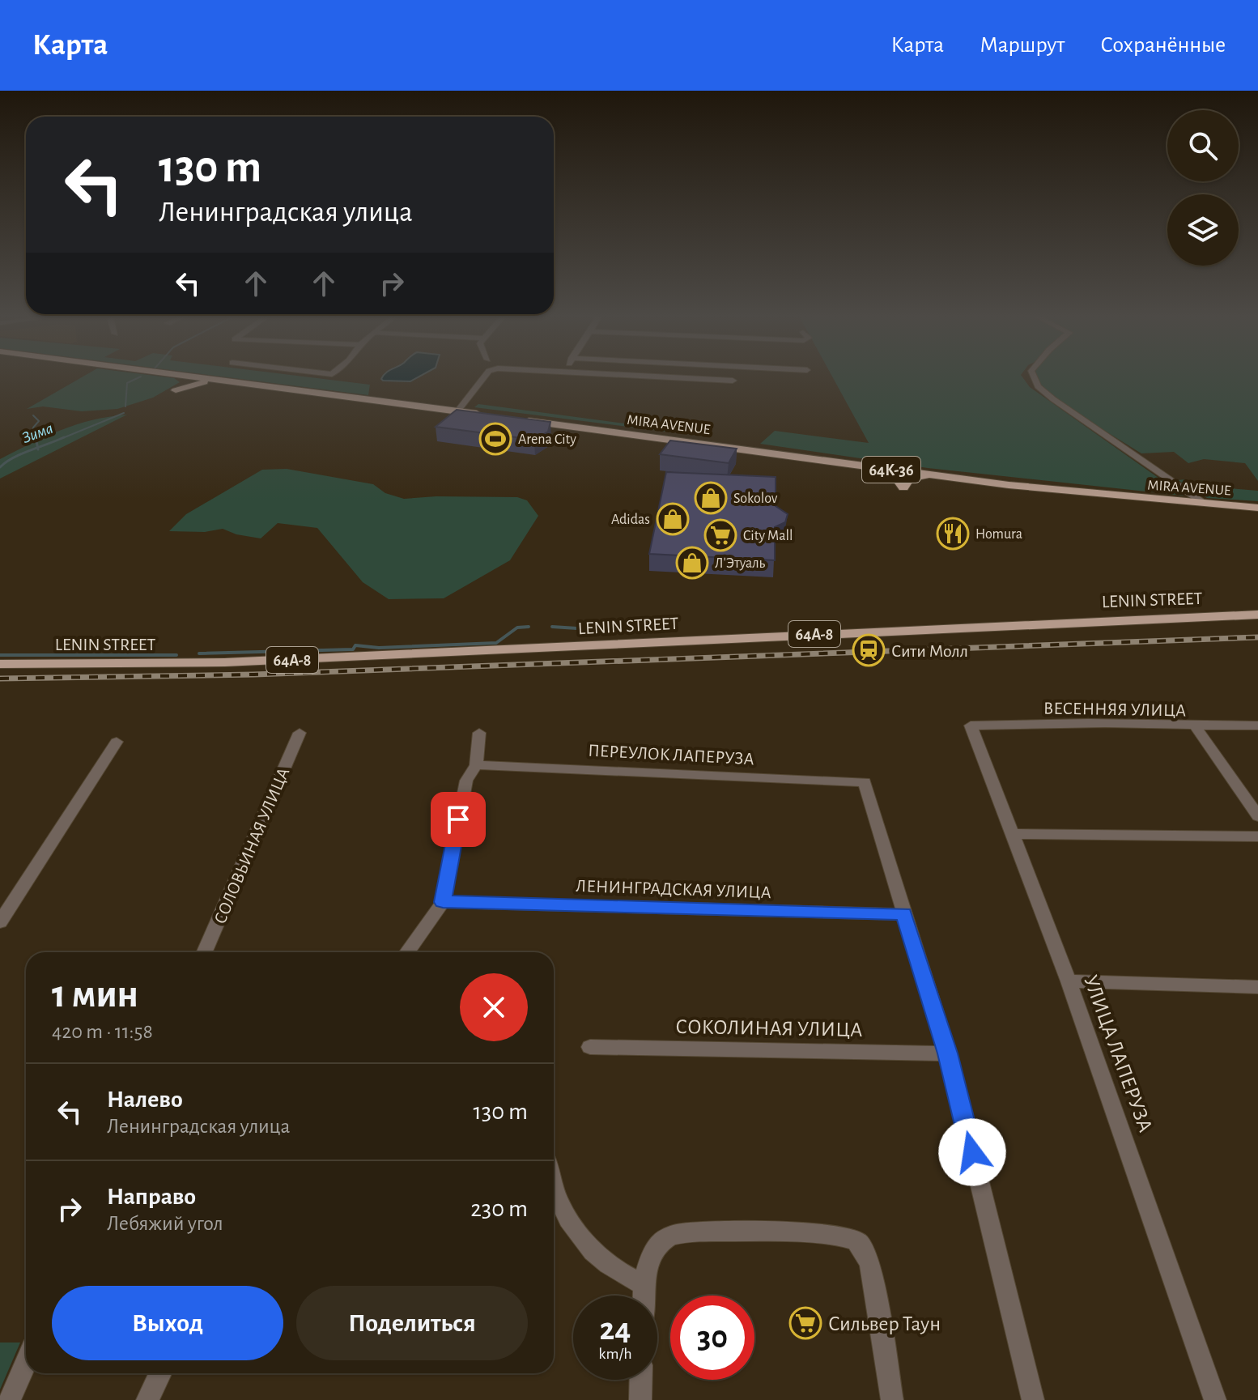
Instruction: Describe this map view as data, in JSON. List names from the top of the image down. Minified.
{"streets":{"main road":["MIRA AVENUE","64К-36","LENIN STREET","64А-8"],"street":["ВЕСЕННЯЯ УЛИЦА","ПЕРЕУЛОК ЛАПЕРУЗА","СОЛОВЬИНАЯ УЛИЦА","ЛЕНИНГРАДСКАЯ УЛИЦА","СОКОЛИНАЯ УЛИЦА","УЛИЦА ЛАПЕРУЗА"]},"crossings":[["ВЕСЕННЯЯ УЛИЦА","УЛИЦА ЛАПЕРУЗА"],["ПЕРЕУЛОК ЛАПЕРУЗА","ЛЕНИНГРАДСКАЯ УЛИЦА"]],"water":["Зима"],"places":{"sports":["Arena City"],"shop":["Sokolov","Adidas","Л'Этуаль"],"restaurant":["Homura"],"supermarket":["City Mall","Сильвер Таун"],"station":["Сити Молл"]},"page":{"header":"Карта","nav":["Карта","Маршрут","Сохранённые"],"turn":["130 m","Ленинградская улица"],"heading":["1 мин","420 m · 11:58"],"list":[{"name":"Налево","note":"Ленинградская улица","value":"130 m"},{"name":"Направо","note":"Лебяжий угол","value":"230 m"}],"buttons":["Выход","Поделиться"],"speed":"24 km/h","limit":"30"}}
